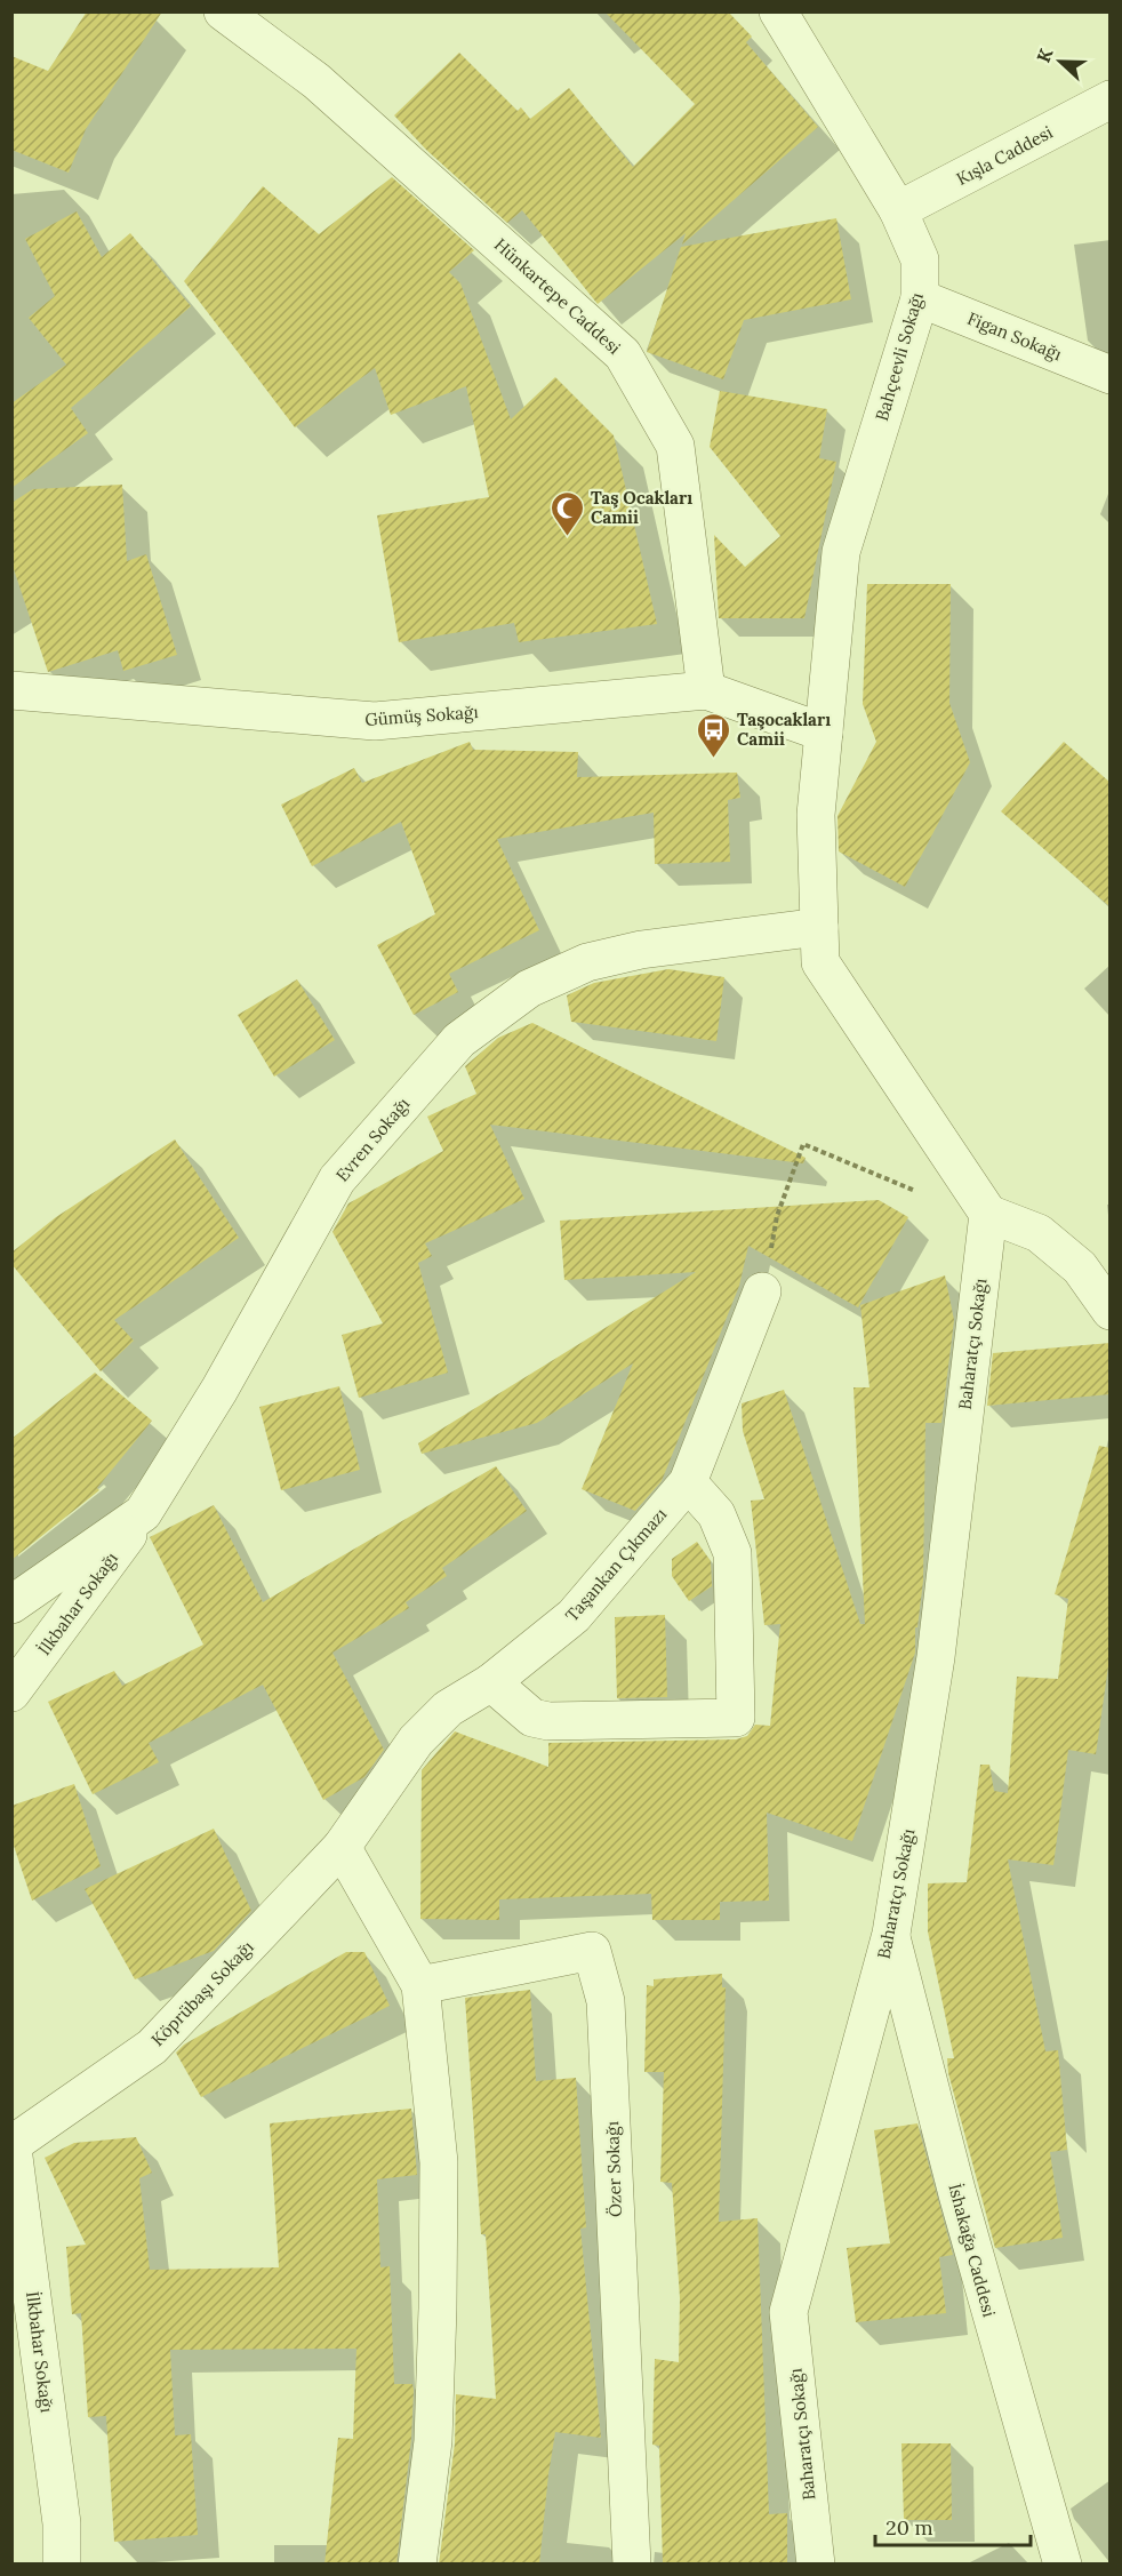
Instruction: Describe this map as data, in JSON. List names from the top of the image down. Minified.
{"streets":{"street":["Kışla Caddesi","Hünkartepe Caddesi","Figan Sokağı","Bahçeevli Sokağı","Gümüş Sokağı","Evren Sokağı","Baharatçı Sokağı","Taşankan Çıkmazı","İlkbahar Sokağı","Köprübaşı Sokağı","Özer Sokağı","İshakağa Caddesi"]},"crossings":[["Kışla Caddesi","Bahçeevli Sokağı"],["Hünkartepe Caddesi","Gümüş Sokağı"],["Figan Sokağı","Bahçeevli Sokağı"],["Bahçeevli Sokağı","Gümüş Sokağı"],["Evren Sokağı","İlkbahar Sokağı"],["Baharatçı Sokağı","İshakağa Caddesi"],["Taşankan Çıkmazı","Köprübaşı Sokağı"],["İlkbahar Sokağı","Köprübaşı Sokağı"]],"places":{"mosque":["Taş Ocakları Camii"],"bus stop":["Taşocakları Camii"]},"scale_bar":"20 m","north":"left"}
